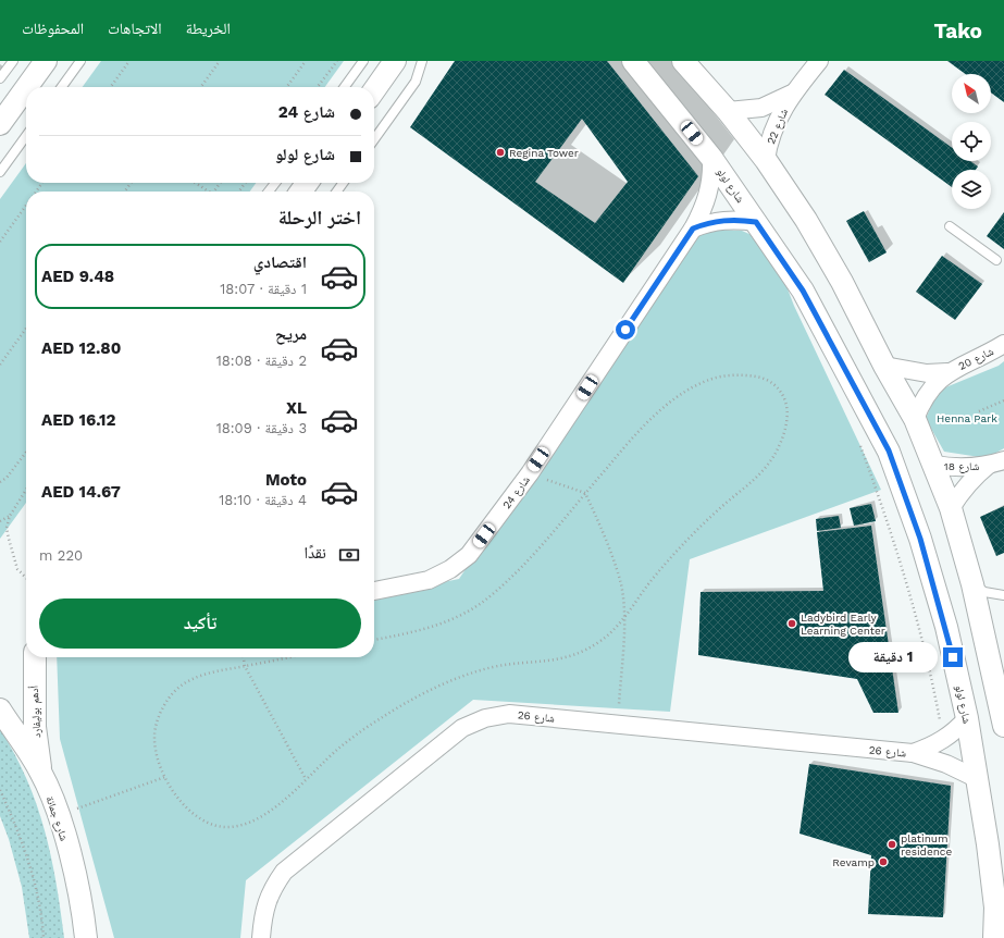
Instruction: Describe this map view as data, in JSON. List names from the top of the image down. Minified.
{"streets":{"street":["شارع 22","شارع لولو","شارع 20","شارع 18","شارع 24","أدهم بوليفارد","شارع 26","شارع جمانة"]},"crossings":[["شارع لولو","شارع 24"],["شارع لولو","شارع 26"],["أدهم بوليفارد","شارع جمانة"]],"parks":["Henna Park"],"places":["Regina Tower","Ladybird Early Learning Center","platinum residence","Revamp"],"north":"top left","page":{"header":"Tako","nav":["الخريطة","الاتجاهات","المحفوظات"],"banner":["شارع 24","شارع لولو"],"heading":"اختر الرحلة","list":[{"name":"اقتصادي","note":"1 دقيقة · 18:07","value":"AED 9.48"},{"name":"مريح","note":"2 دقيقة · 18:08","value":"AED 12.80"},{"name":"XL","note":"3 دقيقة · 18:09","value":"AED 16.12"},{"name":"Moto","note":"4 دقيقة · 18:10","value":"AED 14.67"}],"pay":["نقدًا","220 m"],"buttons":"تأكيد","bubble":"1 دقيقة"}}
